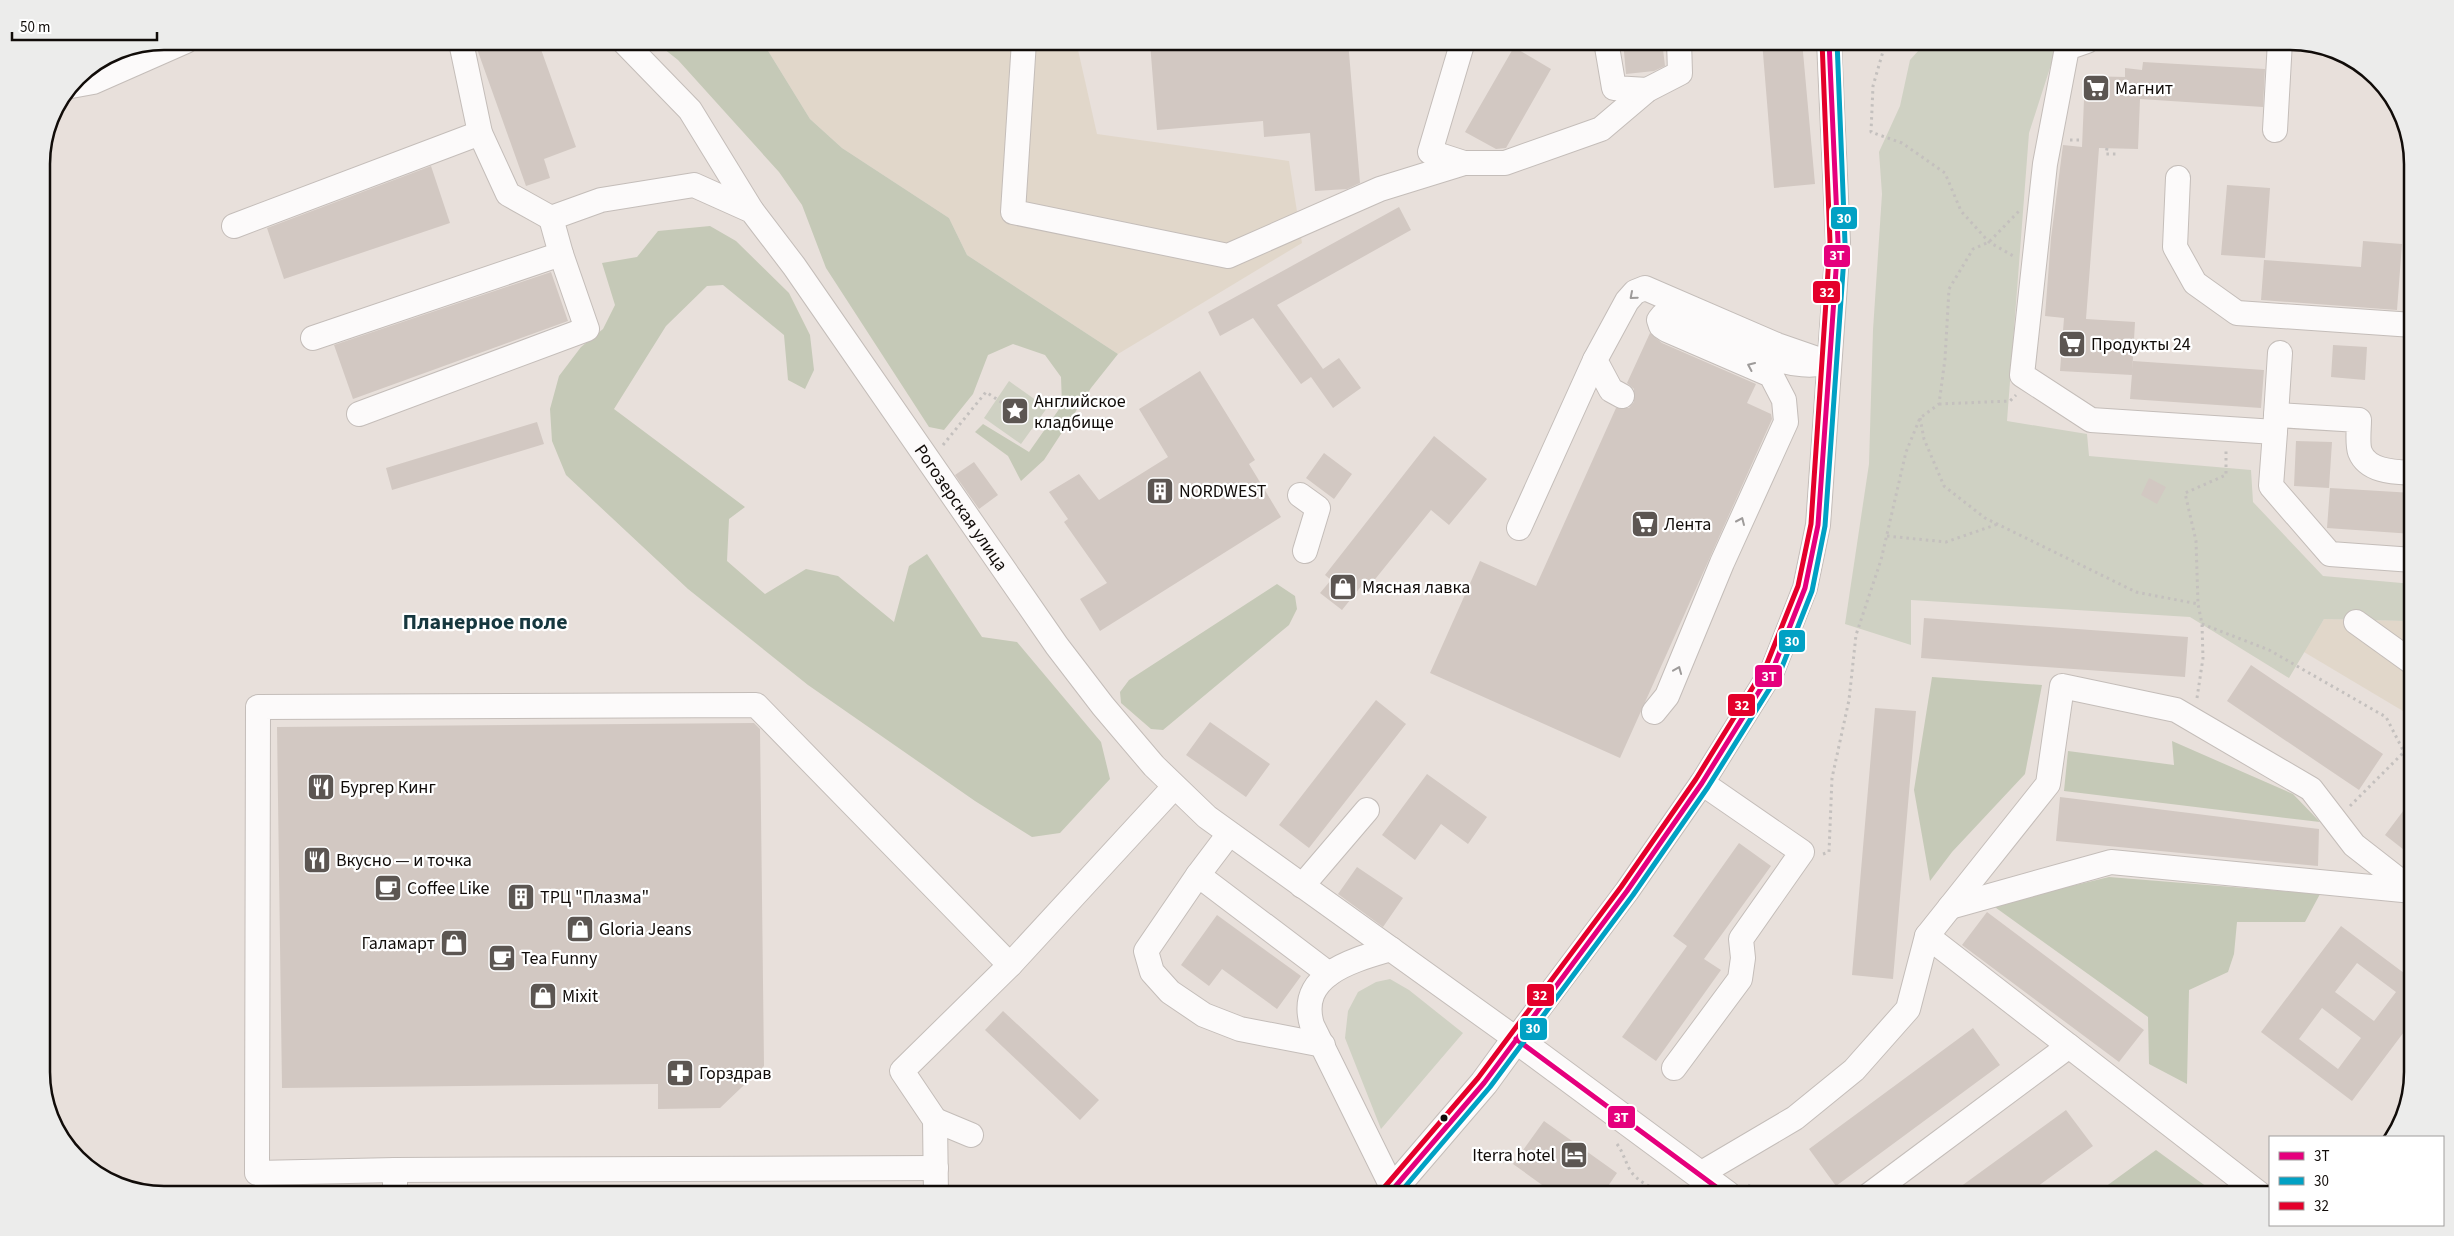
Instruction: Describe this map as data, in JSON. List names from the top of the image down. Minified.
{"streets":{"street":["Рогозерская улица"]},"districts":["Планерное поле"],"places":{"supermarket":["Магнит","Продукты 24","Лента"],"place":["Английское кладбище"],"building":["NORDWEST","ТРЦ \"Плазма\""],"shop":["Мясная лавка","Gloria Jeans","Галамарт","Mixit"],"restaurant":["Бургер Кинг","Вкусно — и точка"],"cafe":["Coffee Like","Tea Funny"],"pharmacy":["Горздрав"],"hotel":["Iterra hotel"]},"lines":["transit line 3Т","transit line 30","transit line 32"],"legend":["3Т","30","32"],"scale_bar":"50 m"}
